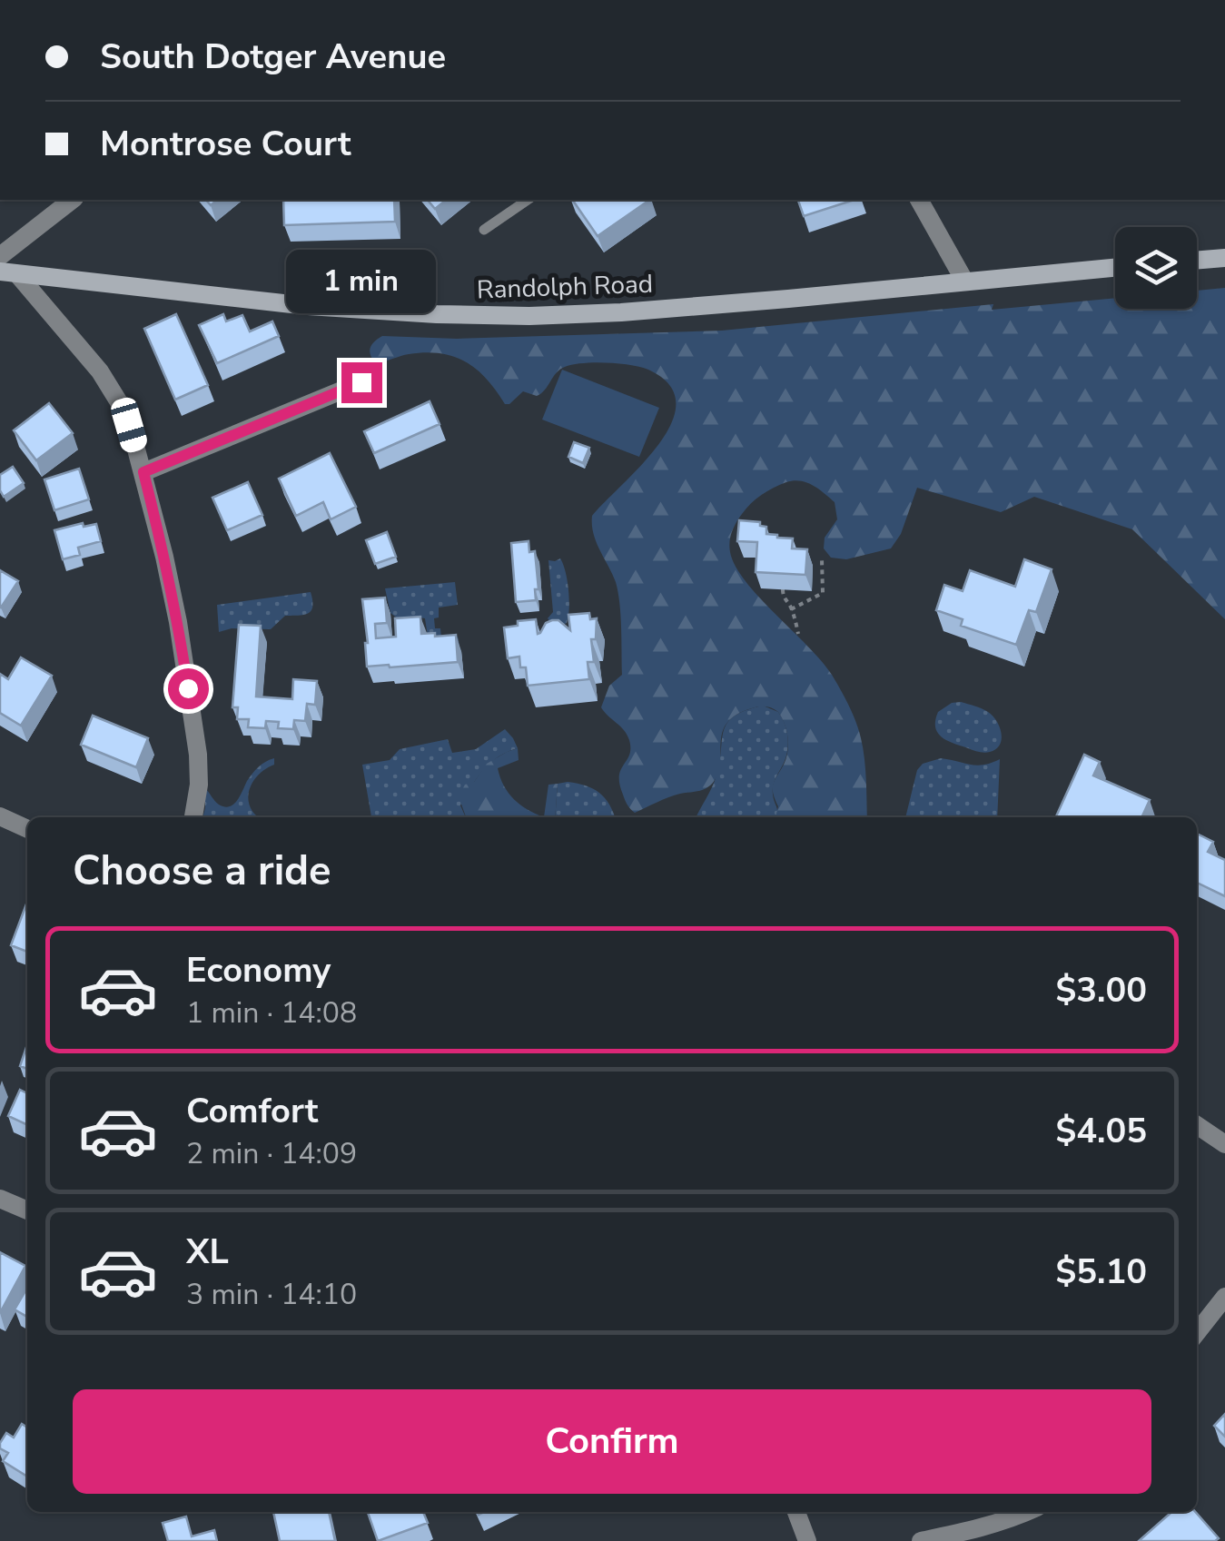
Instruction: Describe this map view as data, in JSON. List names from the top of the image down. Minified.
{"streets":{"main road":["Randolph Road"]},"page":{"banner":["South Dotger Avenue","Montrose Court"],"bubble":"1 min","heading":"Choose a ride","list":[{"name":"Economy","note":"1 min · 14:08","value":"$3.00"},{"name":"Comfort","note":"2 min · 14:09","value":"$4.05"},{"name":"XL","note":"3 min · 14:10","value":"$5.10"}],"buttons":"Confirm"}}
